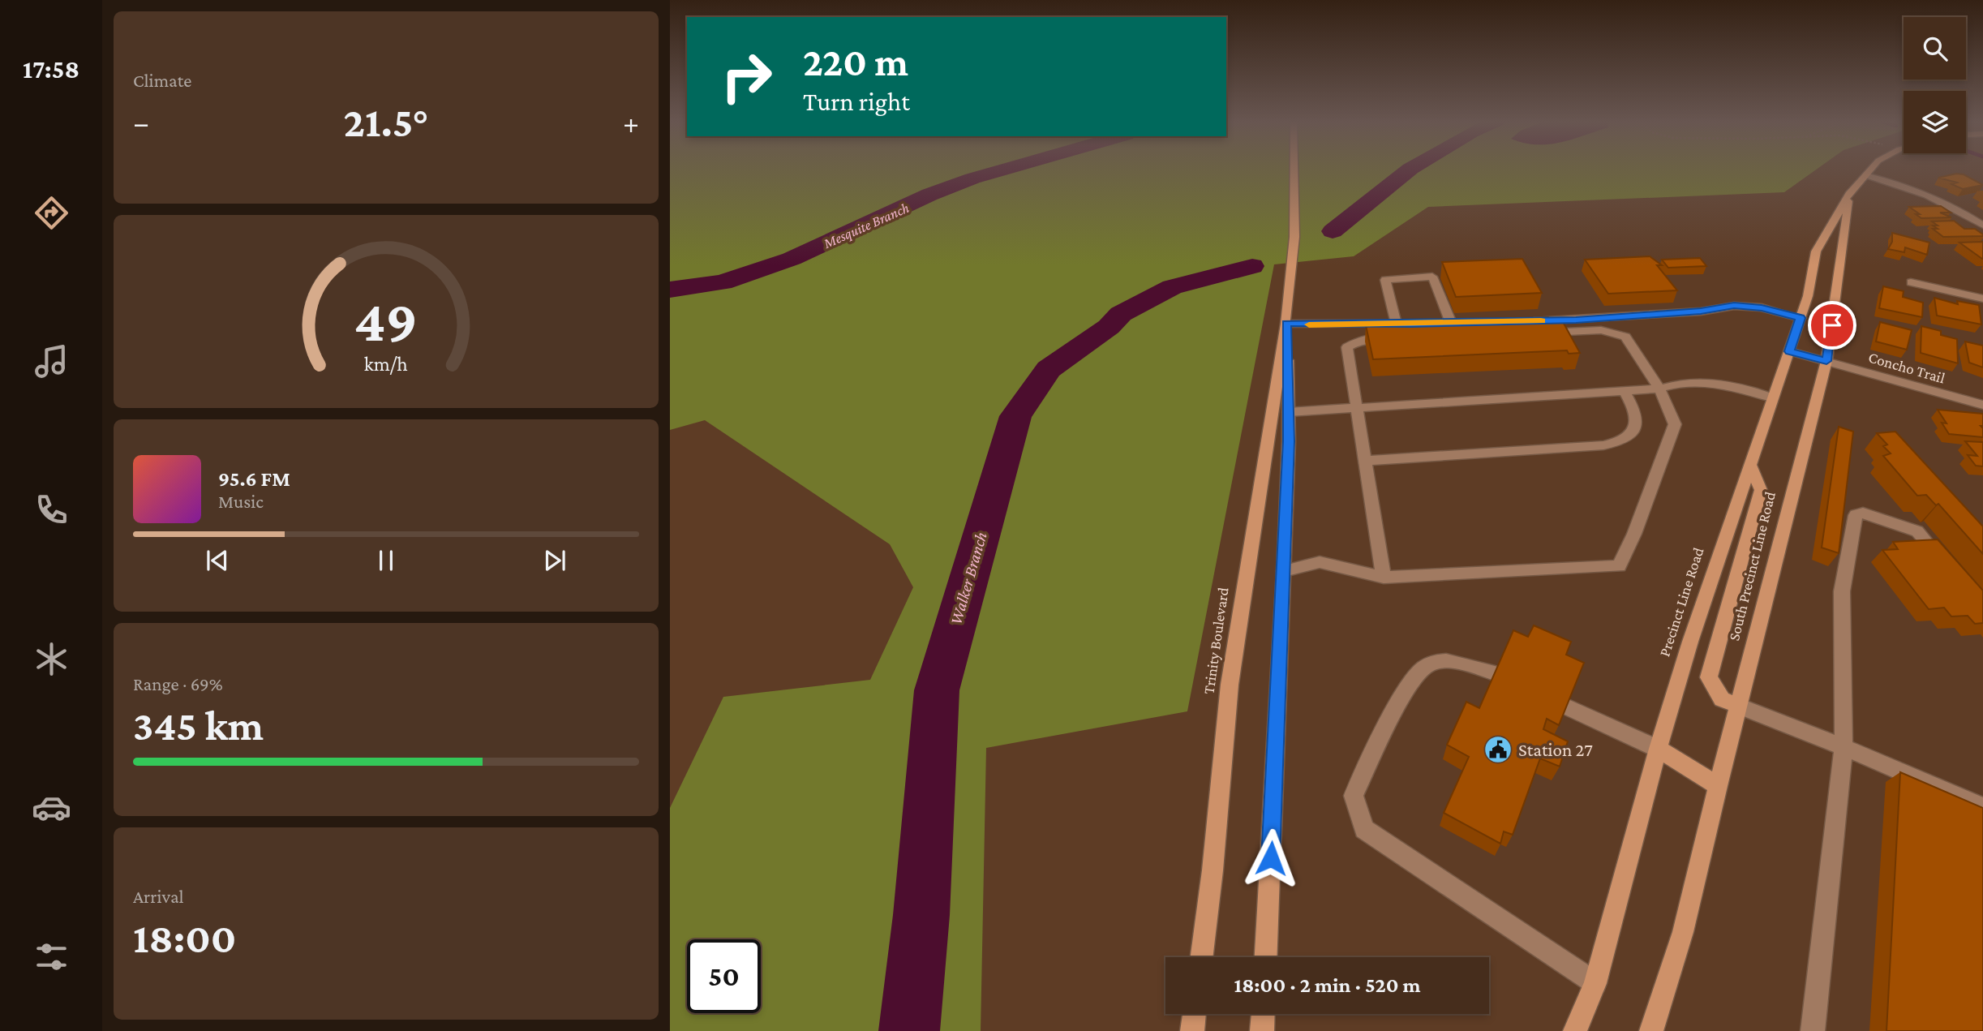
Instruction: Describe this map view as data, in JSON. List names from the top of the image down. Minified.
{"streets":{"main road":["South Precinct Line Road","Precinct Line Road","Trinity Boulevard"],"street":["Concho Trail"]},"crossings":[["Concho Trail","South Precinct Line Road"],["Concho Trail","Precinct Line Road"],["South Precinct Line Road","Precinct Line Road"]],"water":["Mesquite Branch","Walker Branch"],"places":{"public building":["Station 27"]},"page":{"tabs":"17:58","tile":["Climate",["Range · 69%","345 km"],["Arrival","18:00"]],"turn":["220 m","Turn right"],"heat":["−","21.5°","+"],"song":["95.6 FM","Music"],"limit":"50","trip":"18:00 · 2 min · 520 m","gauge":["49","km/h"]}}
